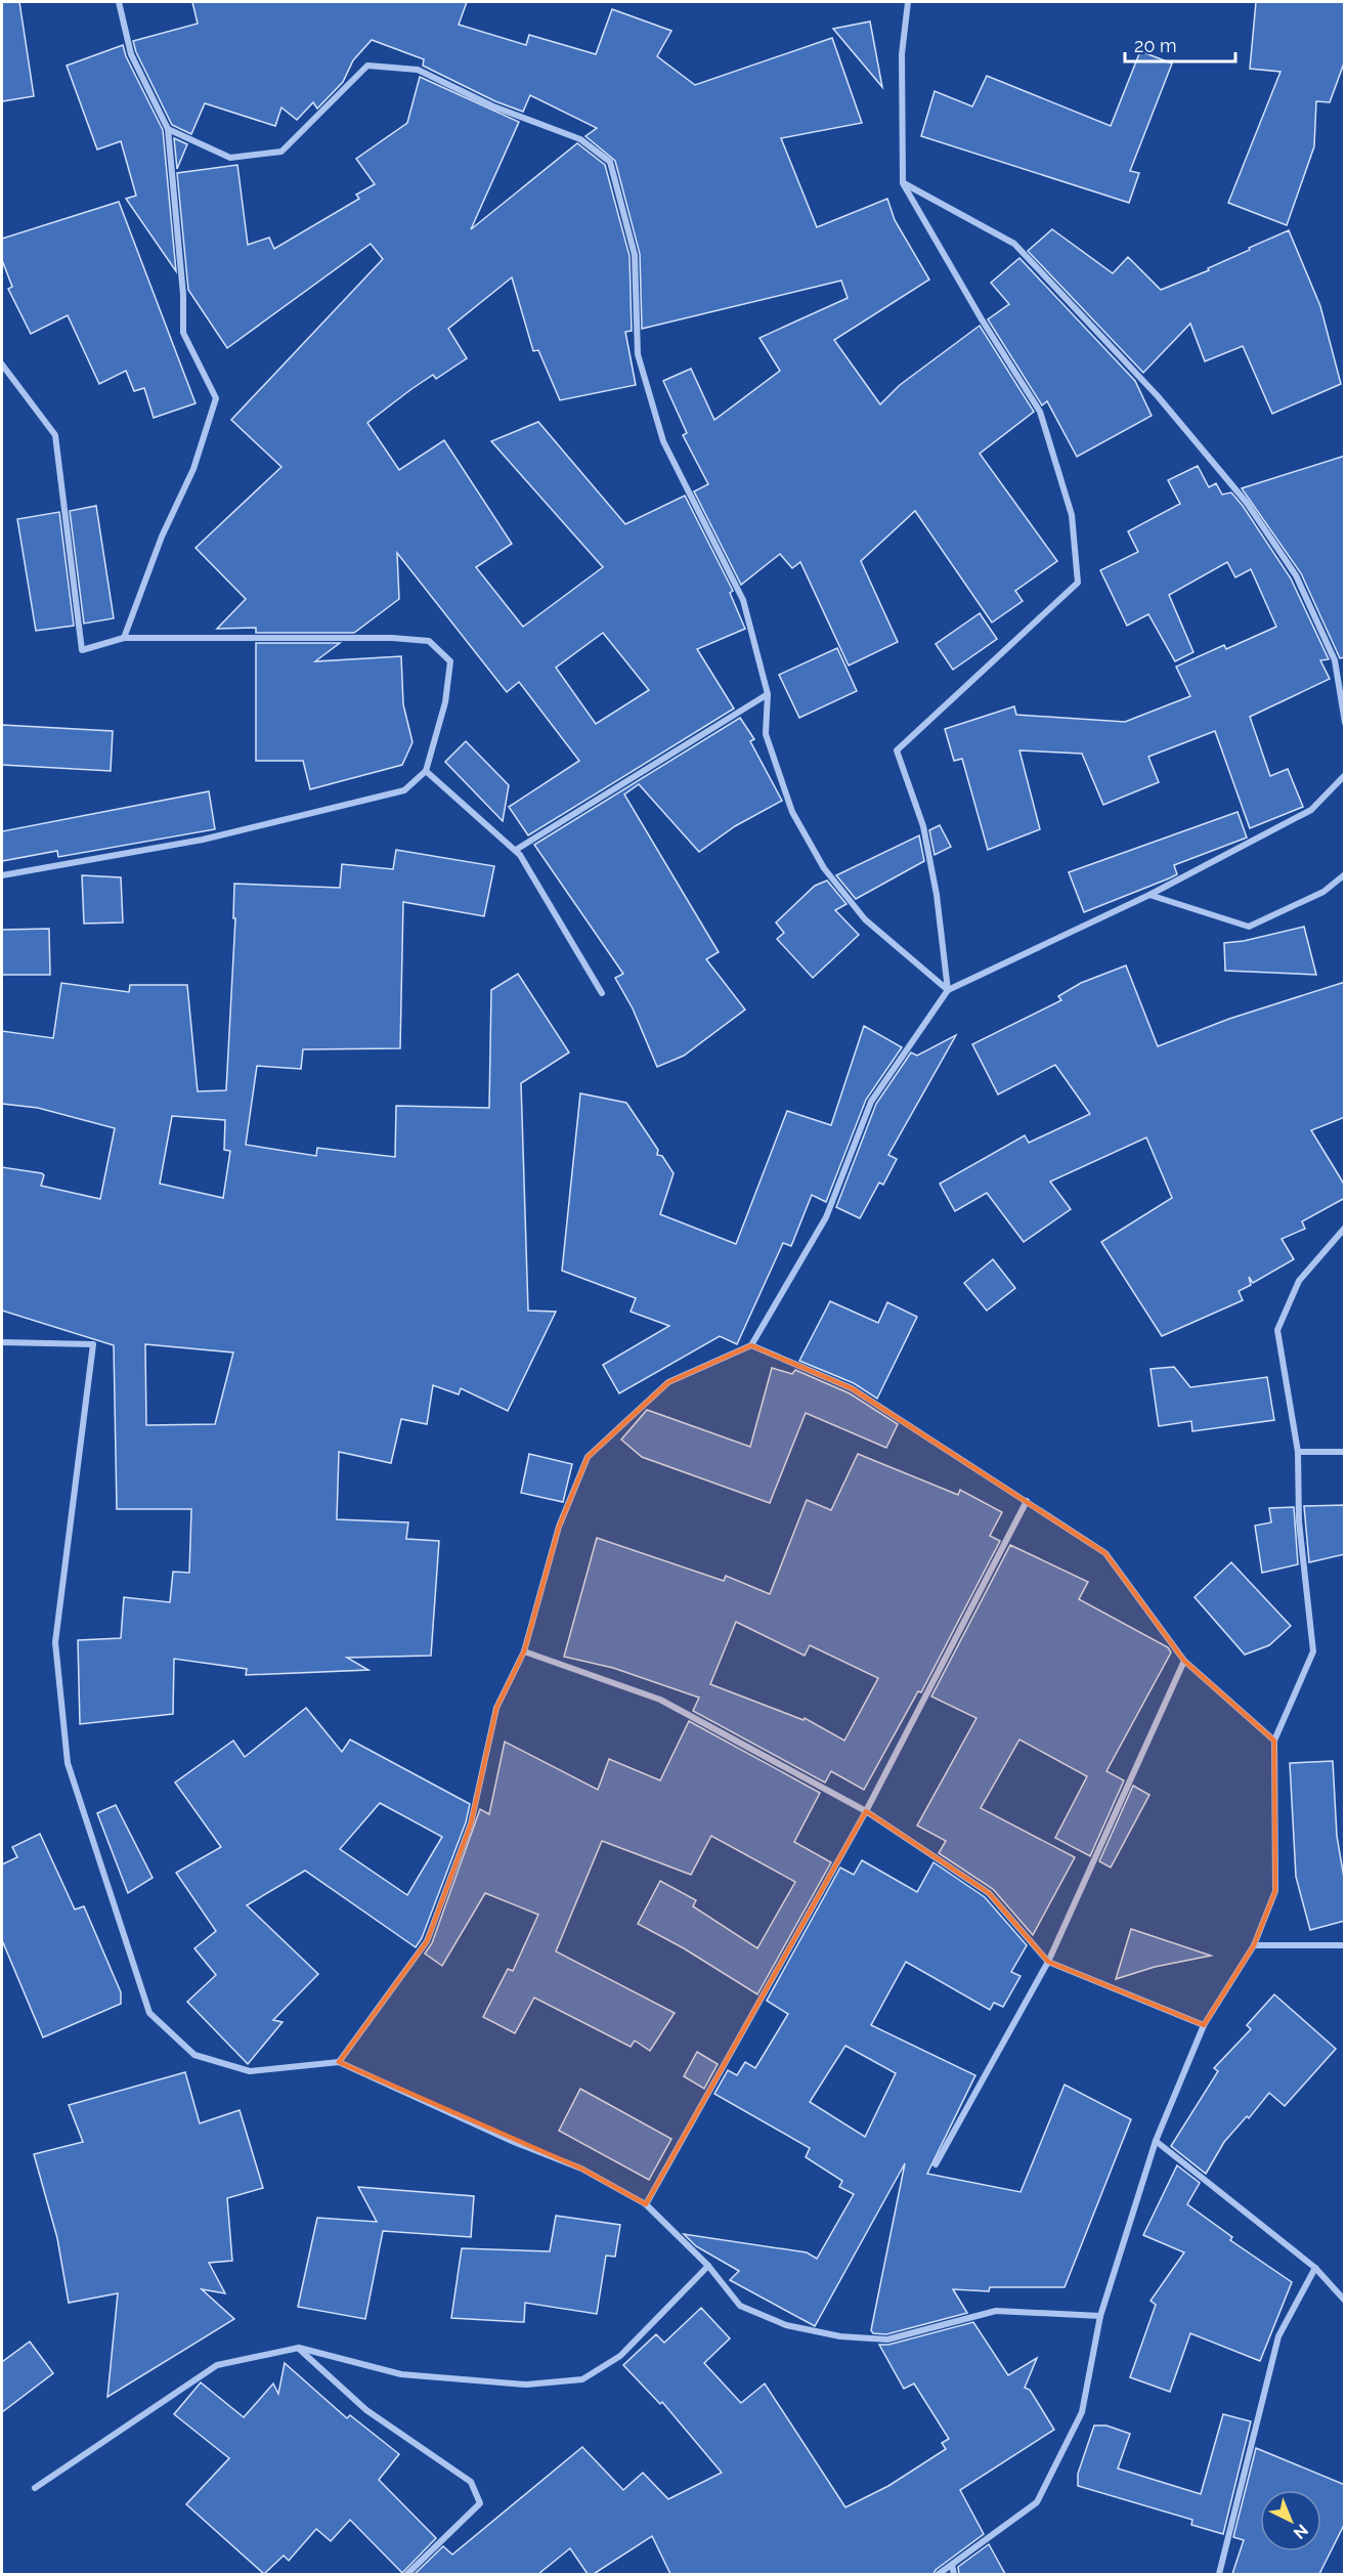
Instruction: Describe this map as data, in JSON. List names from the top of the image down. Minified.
{"scale_bar":"20 m","north":"bottom right"}
